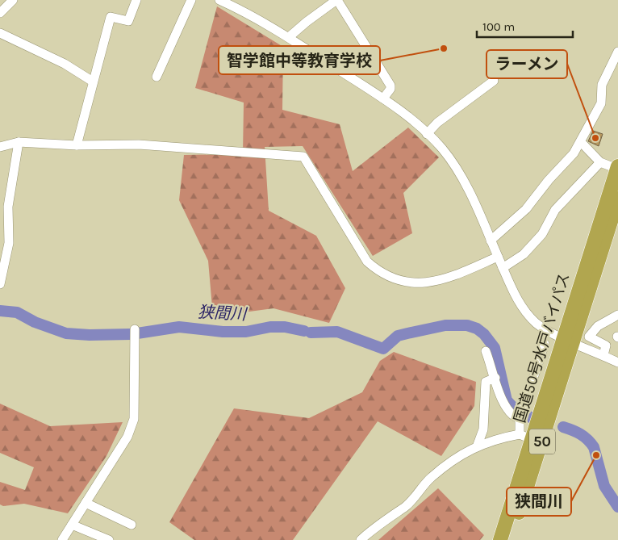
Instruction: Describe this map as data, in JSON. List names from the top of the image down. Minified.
{"streets":{"highway":["国道50号水戸バイパス","50"]},"water":["狭間川"],"places":["智学館中等教育学校","ラーメン","狭間川"],"scale_bar":"100 m"}
